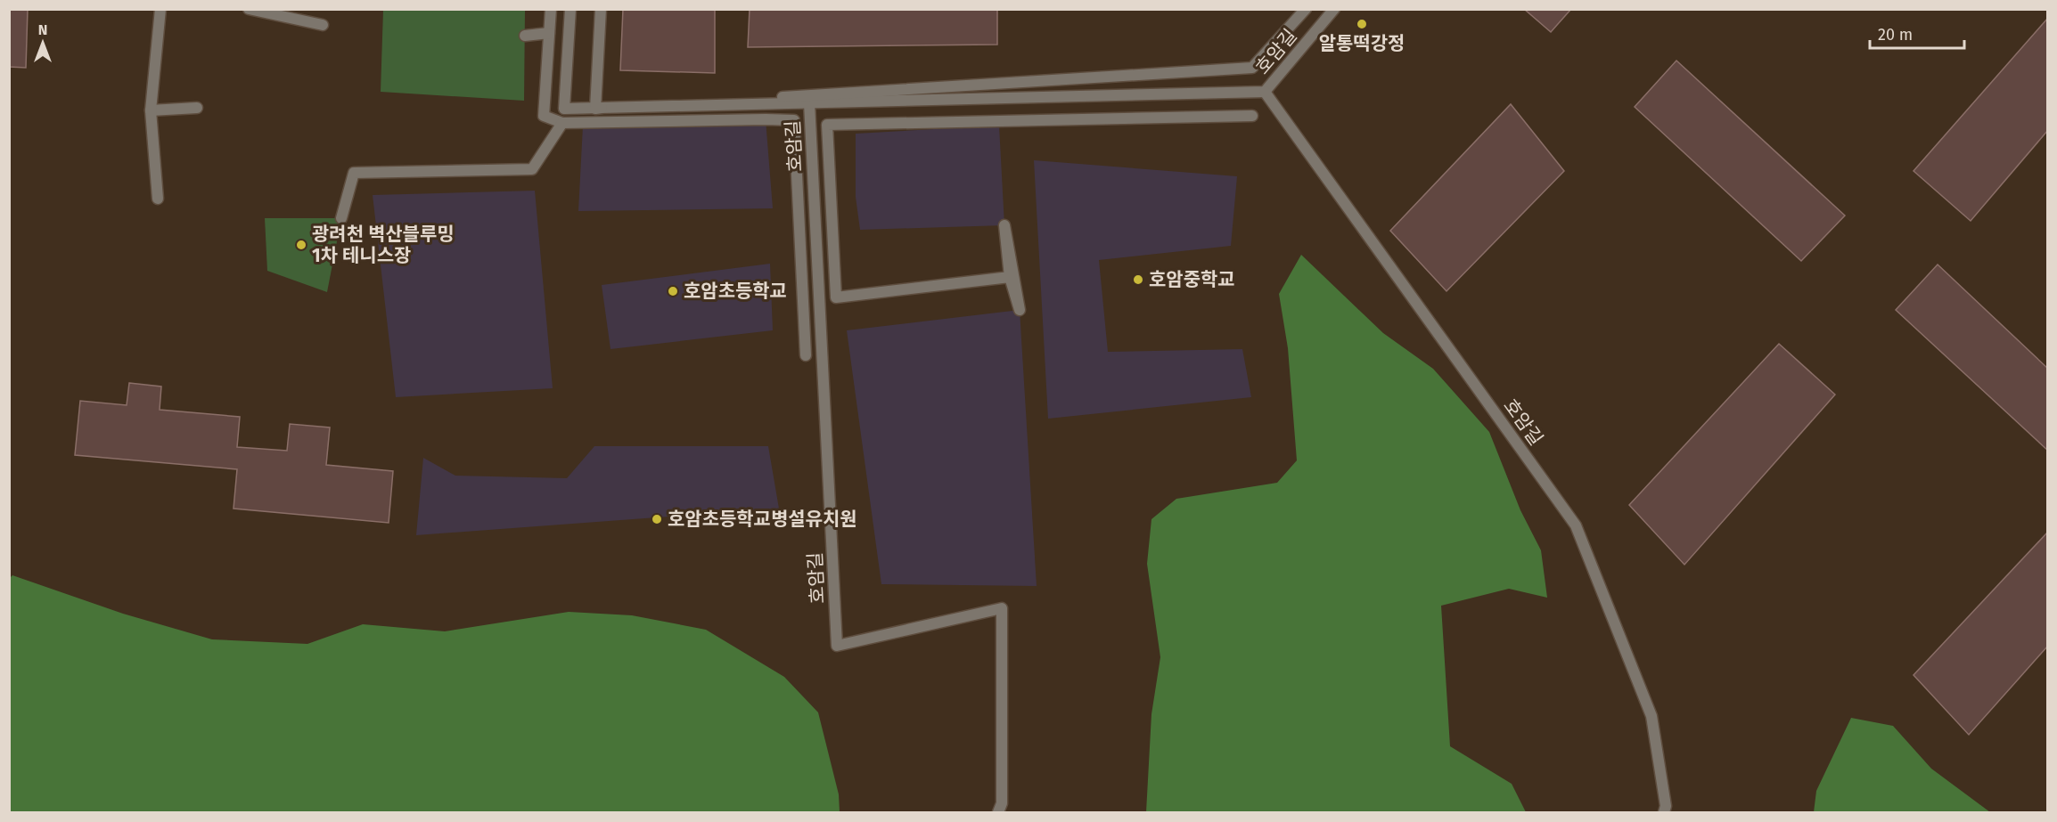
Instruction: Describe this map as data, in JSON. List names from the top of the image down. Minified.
{"streets":{"street":["호암길"]},"places":["알통떡강정","광려천 벽산블루밍 1차 테니스장","호암중학교","호암초등학교","호암초등학교병설유치원"],"scale_bar":"20 m","north":"top"}
